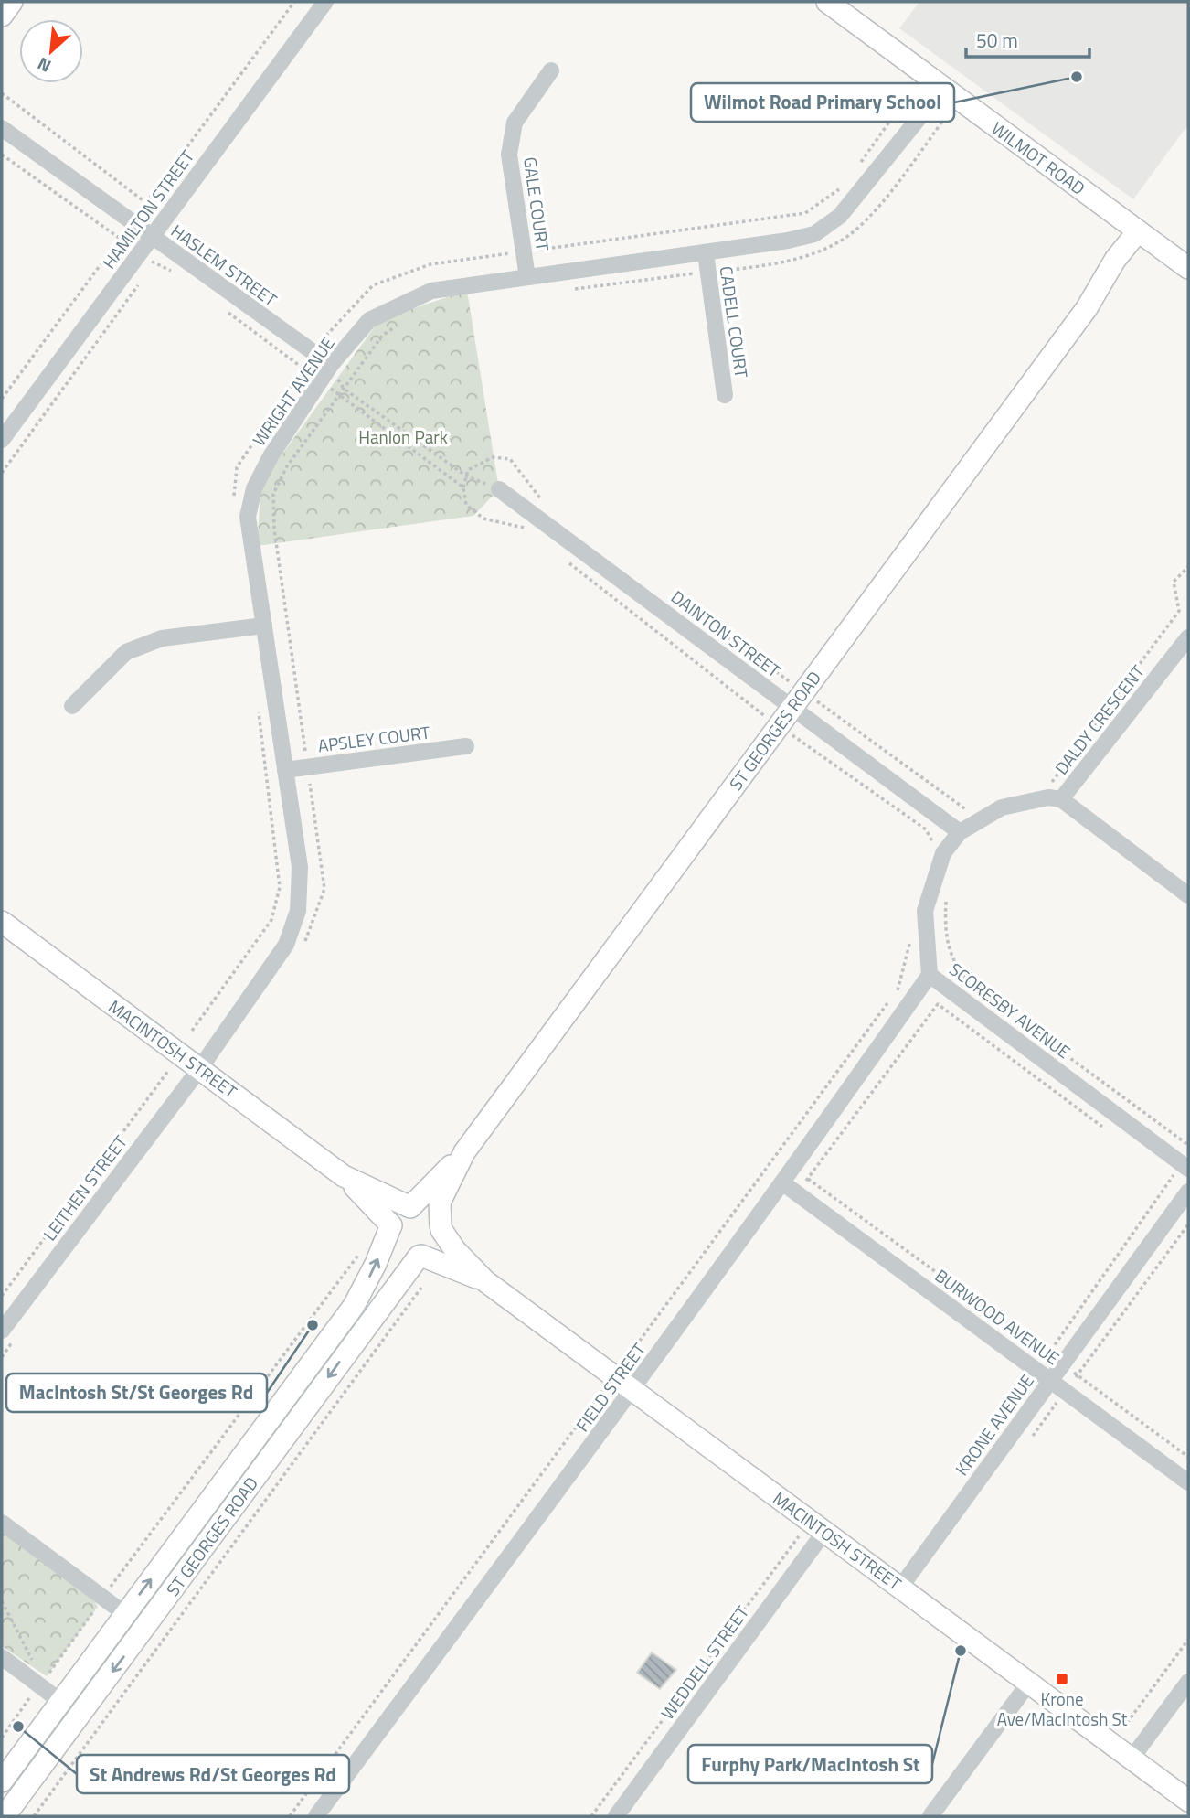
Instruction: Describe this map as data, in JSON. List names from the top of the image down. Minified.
{"streets":{"street":["WILMOT ROAD","GALE COURT","HAMILTON STREET","HASLEM STREET","CADELL COURT","WRIGHT AVENUE","DAINTON STREET","DALDY CRESCENT","ST GEORGES ROAD","APSLEY COURT","SCORESBY AVENUE","MACINTOSH STREET","LEITHEN STREET","BURWOOD AVENUE","FIELD STREET","KRONE AVENUE","WEDDELL STREET"]},"crossings":[["WILMOT ROAD","WRIGHT AVENUE"],["WILMOT ROAD","ST GEORGES ROAD"],["GALE COURT","WRIGHT AVENUE"],["HAMILTON STREET","HASLEM STREET"],["HASLEM STREET","WRIGHT AVENUE"],["CADELL COURT","WRIGHT AVENUE"],["WRIGHT AVENUE","APSLEY COURT"],["WRIGHT AVENUE","MACINTOSH STREET"],["WRIGHT AVENUE","LEITHEN STREET"],["DAINTON STREET","DALDY CRESCENT"],["DAINTON STREET","ST GEORGES ROAD"],["DAINTON STREET","SCORESBY AVENUE"],["DALDY CRESCENT","SCORESBY AVENUE"],["ST GEORGES ROAD","MACINTOSH STREET"],["SCORESBY AVENUE","FIELD STREET"],["MACINTOSH STREET","LEITHEN STREET"],["MACINTOSH STREET","FIELD STREET"],["MACINTOSH STREET","KRONE AVENUE"],["MACINTOSH STREET","WEDDELL STREET"],["BURWOOD AVENUE","FIELD STREET"],["BURWOOD AVENUE","KRONE AVENUE"]],"parks":["Hanlon Park"],"places":{"other":["Wilmot Road Primary School","MacIntosh St/St Georges Rd","Furphy Park/MacIntosh St","St Andrews Rd/St Georges Rd"],"transit":["Krone Ave/MacIntosh St"]},"scale_bar":"50 m","north":"bottom left"}
